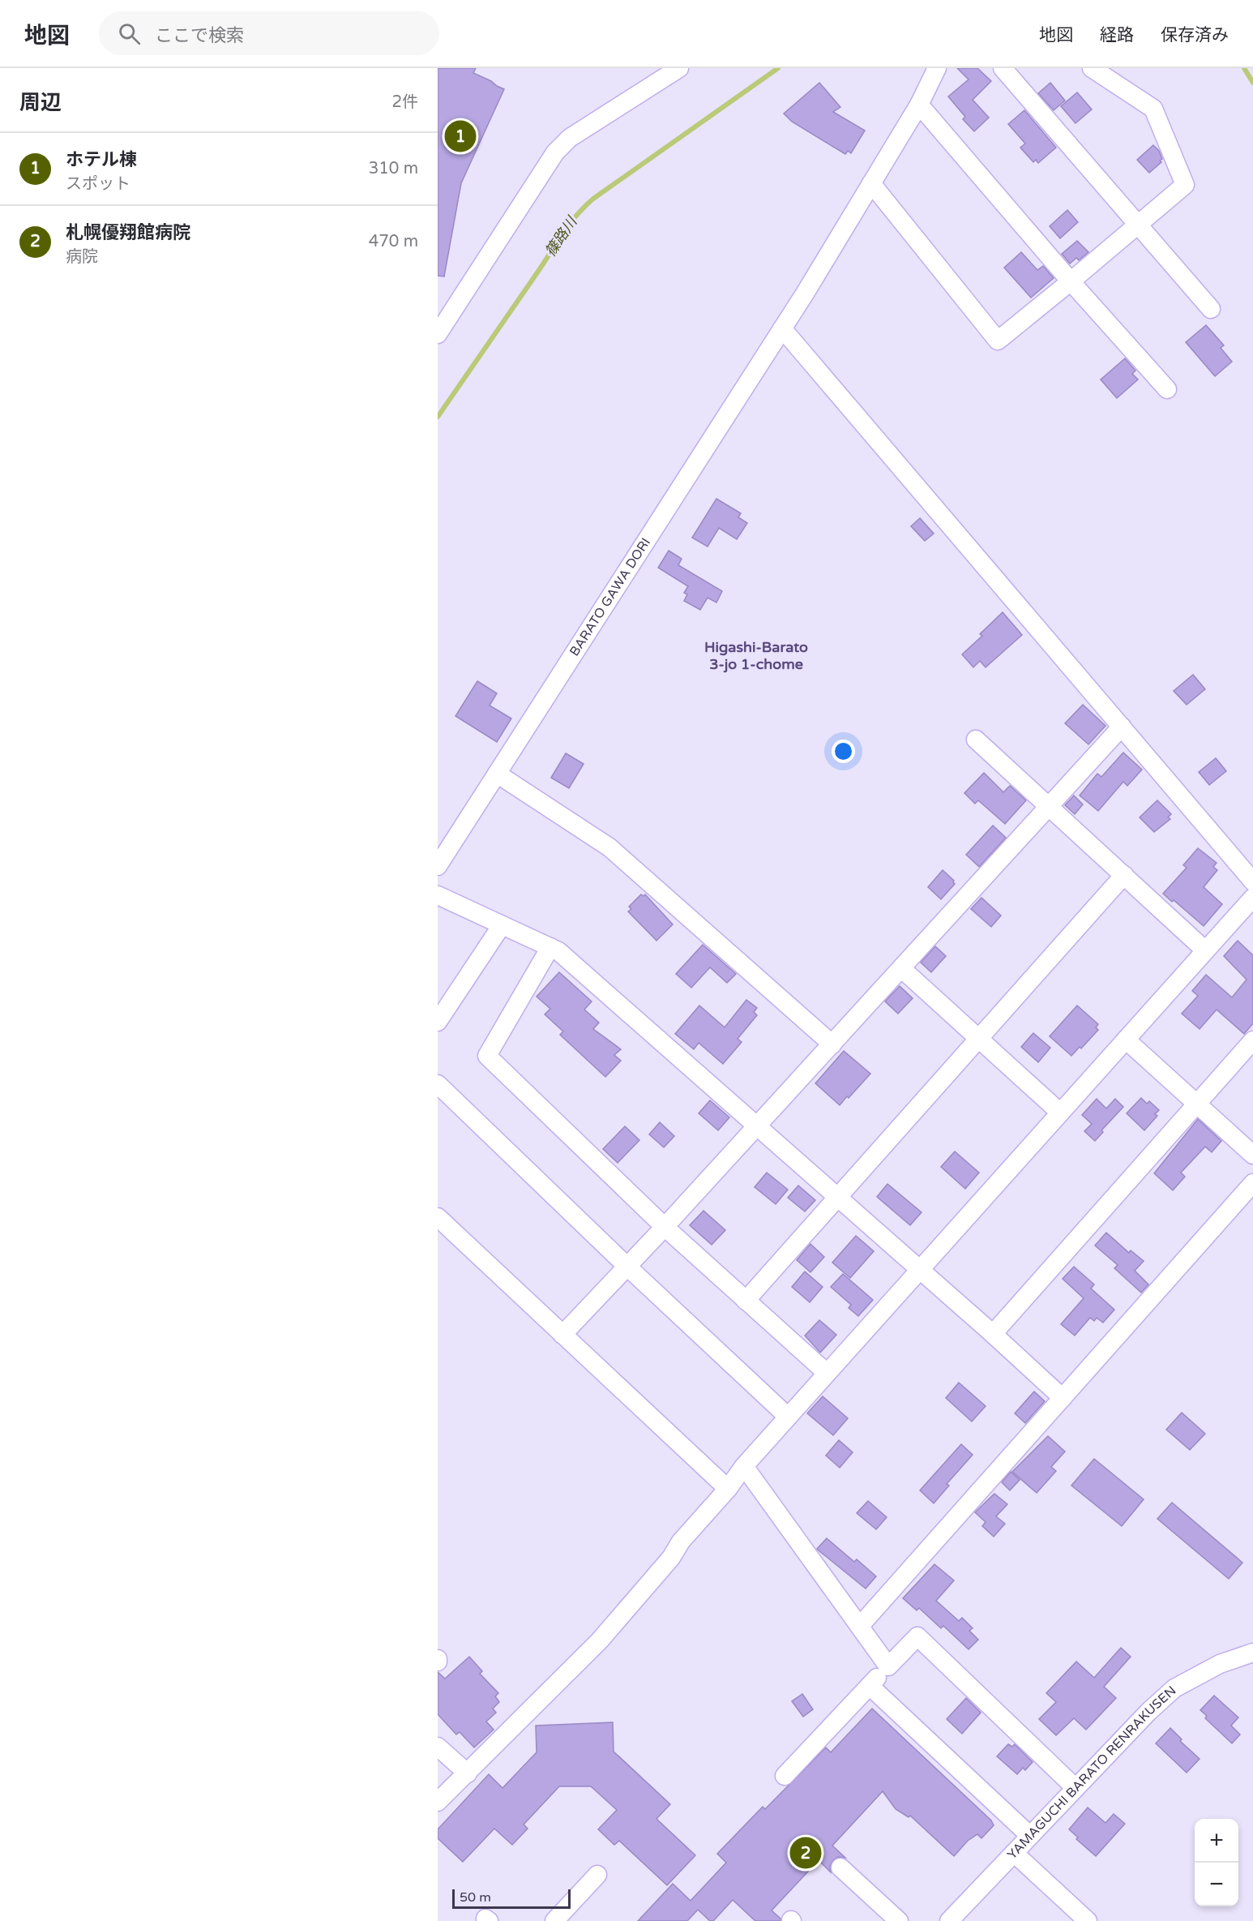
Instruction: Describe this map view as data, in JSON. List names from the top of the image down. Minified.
{"streets":{"street":["BARATO GAWA DORI","YAMAGUCHI BARATO RENRAKUSEN"]},"districts":["Higashi-Barato 3-jo 1-chome"],"water":["篠路川"],"scale_bar":"50 m","page":{"header":"地図","search":"ここで検索","nav":["地図","経路","保存済み"],"heading":["周辺","2件"],"pins":["1","2"],"list":[{"mark":"1","name":"ホテル棟","note":"スポット","value":"310 m"},{"mark":"2","name":"札幌優翔館病院","note":"病院","value":"470 m"}],"map_buttons":["+","−"],"scale":"50 m"}}
